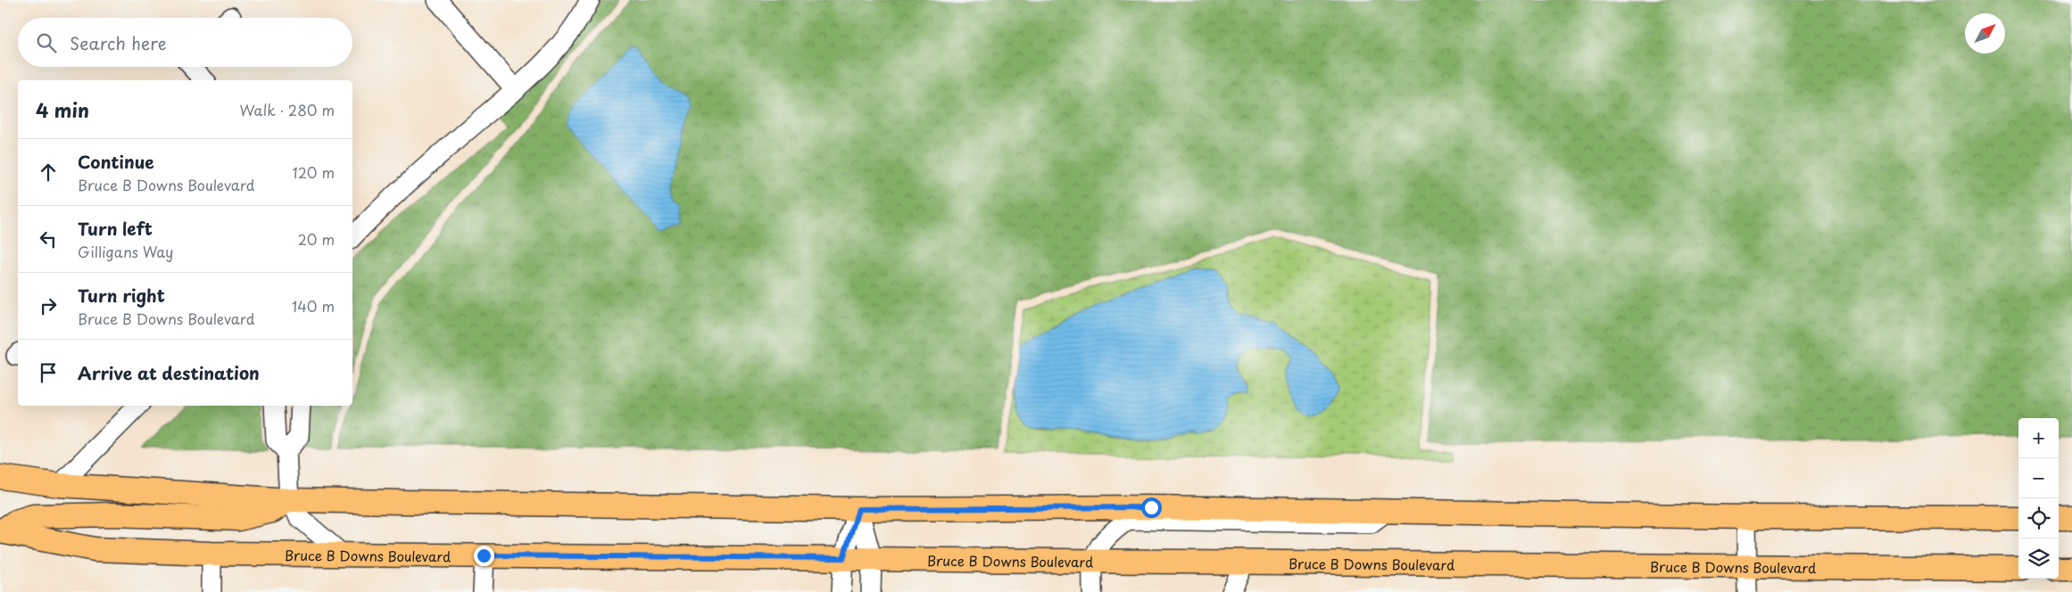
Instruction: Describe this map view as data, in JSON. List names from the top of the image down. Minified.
{"streets":{"main road":["Bruce B Downs Boulevard"]},"north":"top right","page":{"search":"Search here","heading":["4 min","Walk · 280 m"],"list":[["Continue","Bruce B Downs Boulevard","120 m"],["Turn left","Gilligans Way","20 m"],["Turn right","Bruce B Downs Boulevard","140 m"],"Arrive at destination"],"map_buttons":["+","−"]}}
